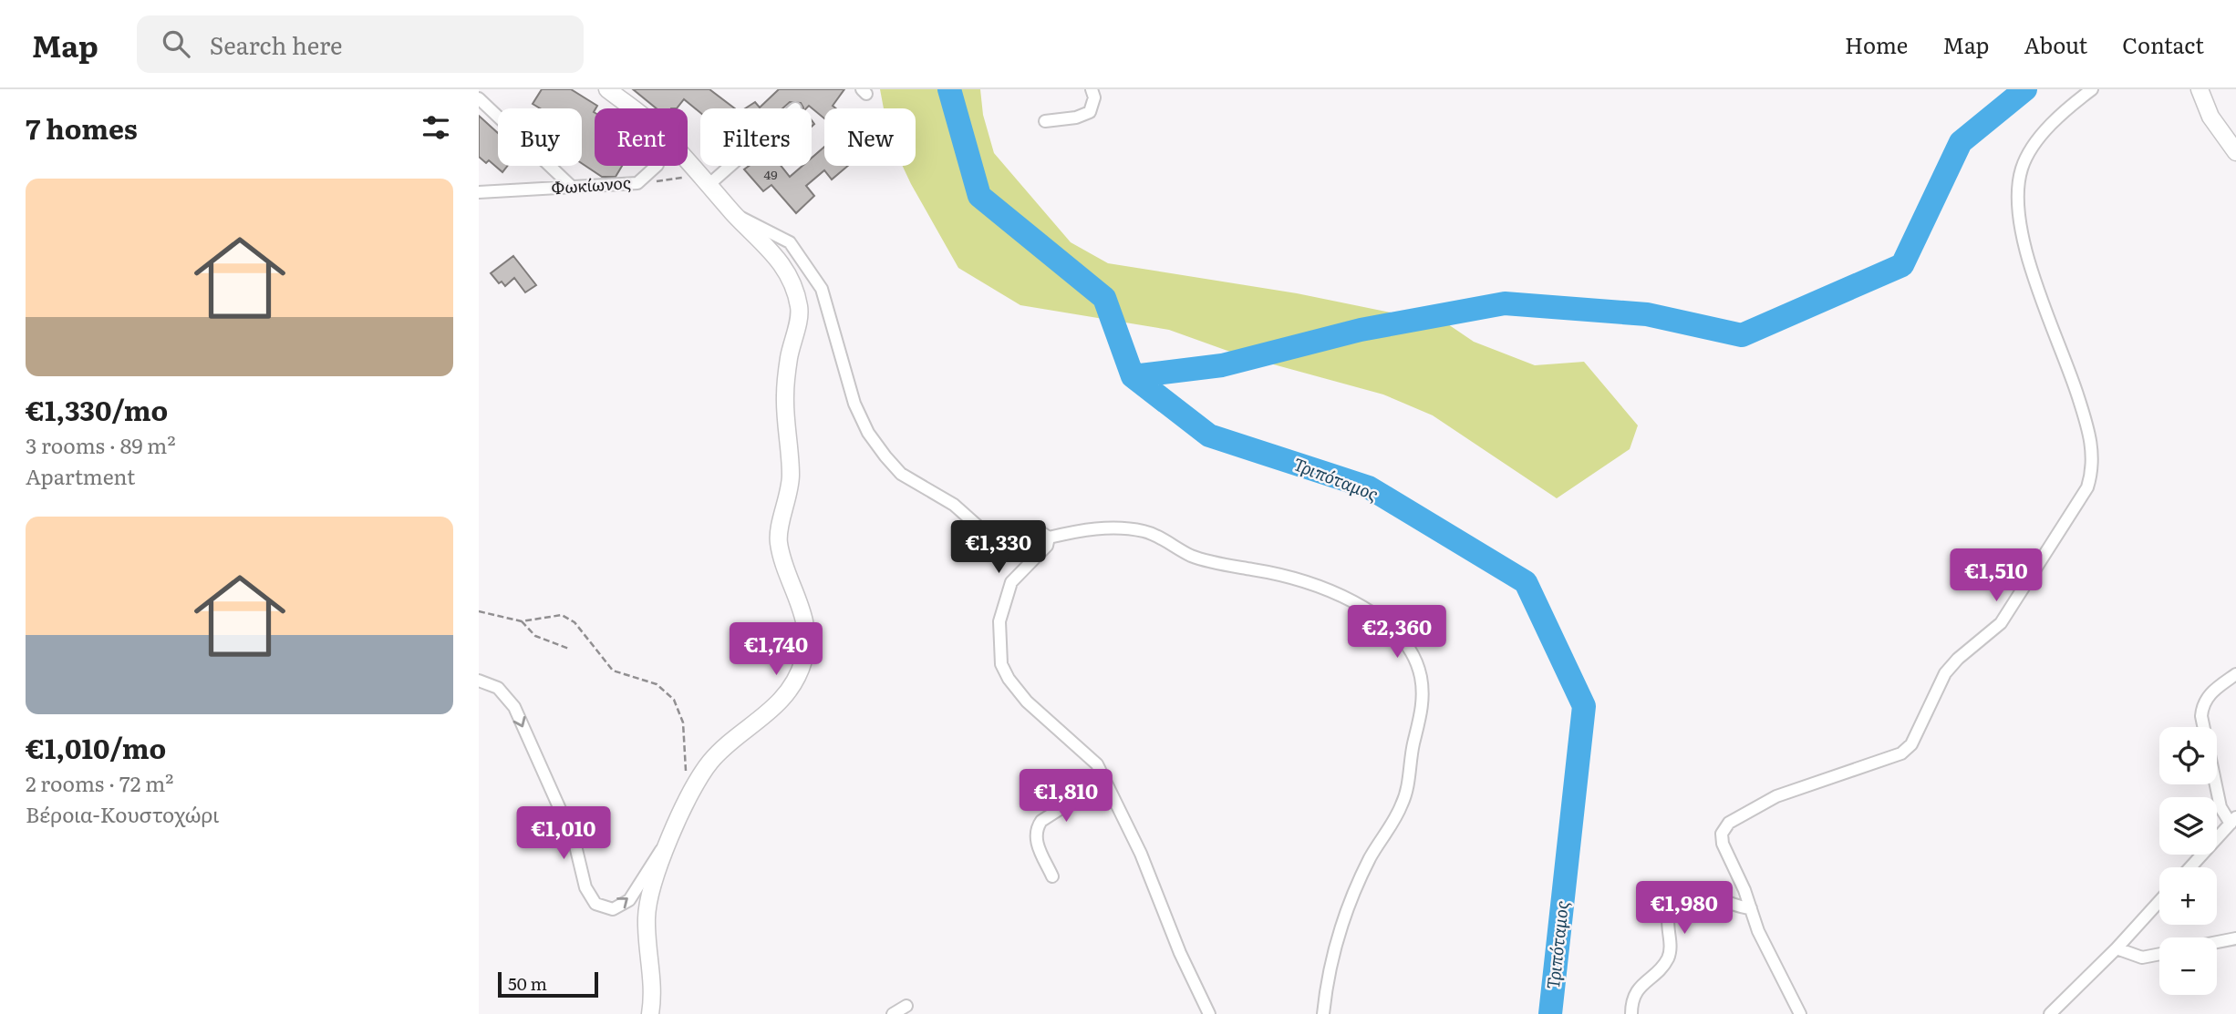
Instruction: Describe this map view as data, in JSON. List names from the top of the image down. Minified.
{"streets":{"street":["Φωκίωνος"]},"water":["Τριπόταμος"],"house_numbers":["49"],"scale_bar":"50 m","page":{"header":"Map","search":"Search here","nav":["Home","Map","About","Contact"],"heading":"7 homes","chip":["Buy","Rent","Filters","New"],"list":[{"name":"€1,330/mo","note":"3 rooms · 89 m² · Apartment"},{"name":"€1,010/mo","note":"2 rooms · 72 m² · Βέροια-Κουστοχώρι"}],"price":["€1,330","€1,510","€2,360","€1,740","€1,810","€1,010","€1,980"],"map_buttons":["+","−"],"scale":"50 m"}}
